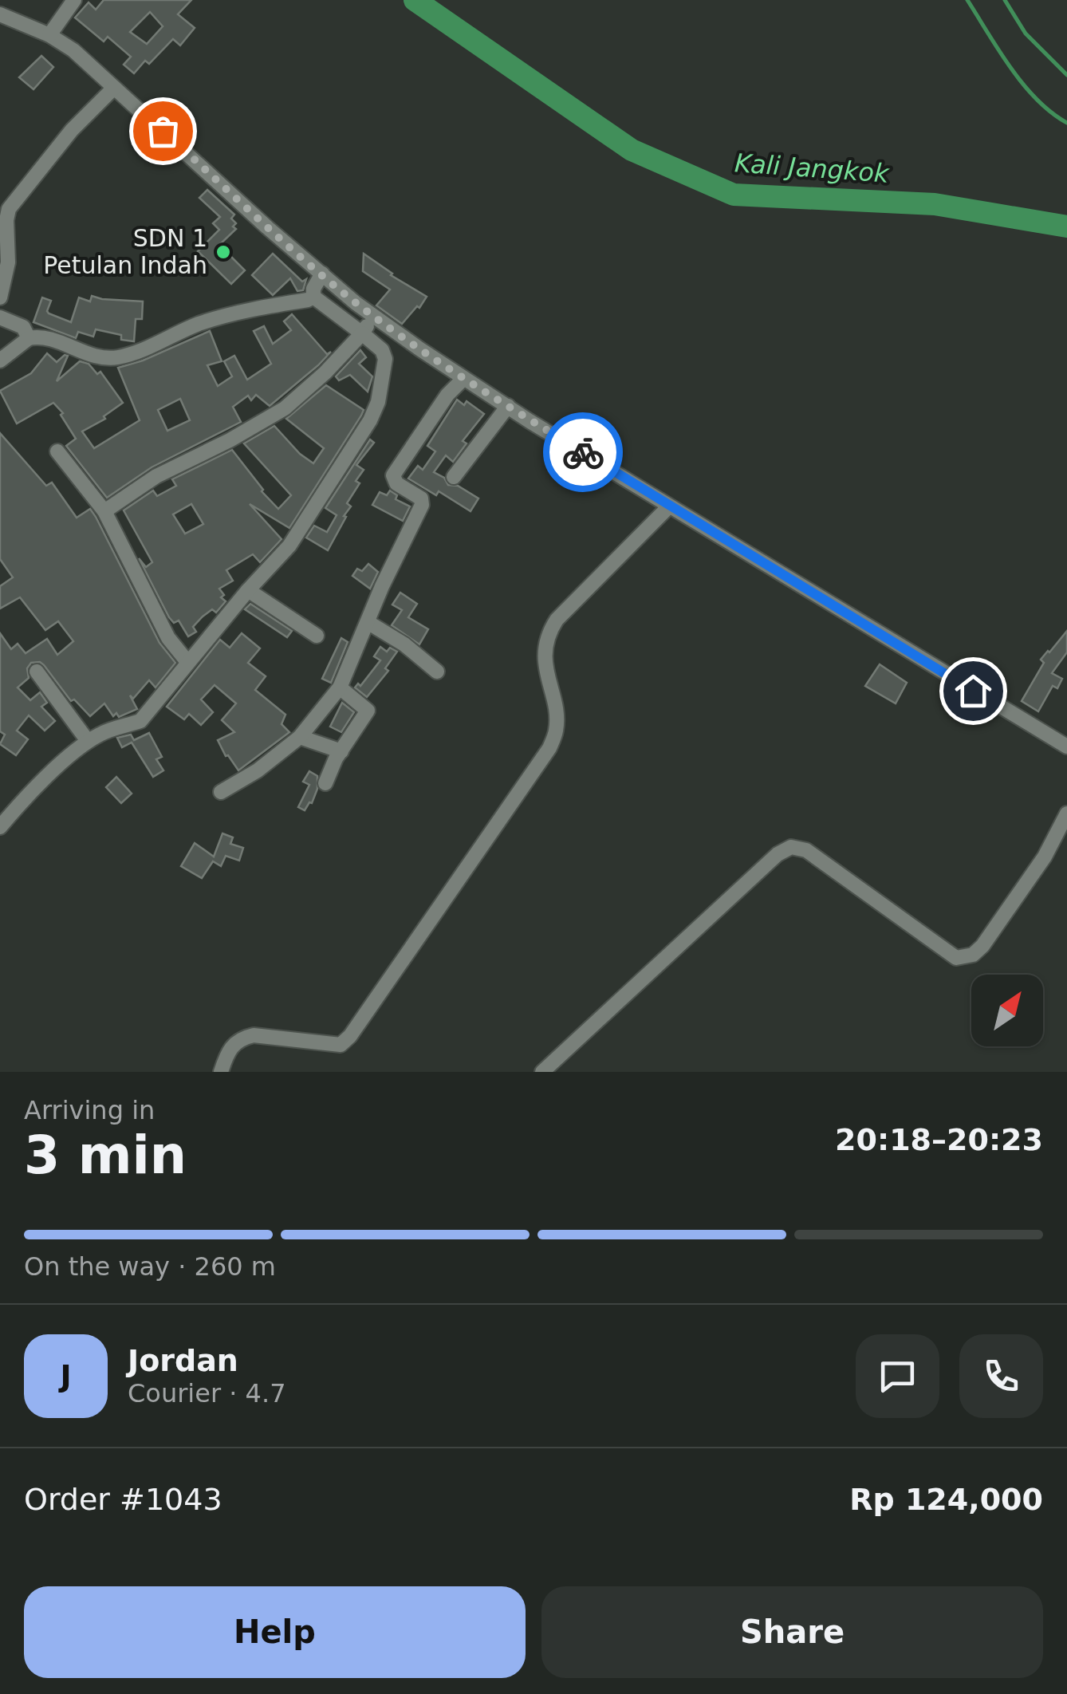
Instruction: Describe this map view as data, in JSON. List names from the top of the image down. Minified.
{"water":["Kali Jangkok"],"places":["SDN 1 Petulan Indah"],"north":"top right","page":{"heading":["3 min","Arriving in","20:18–20:23"],"panel":["Jordan","Courier · 4.7","Order #1043","Rp 124,000"],"bar":"On the way · 260 m","round":"J","buttons":["Help","Share"]}}
